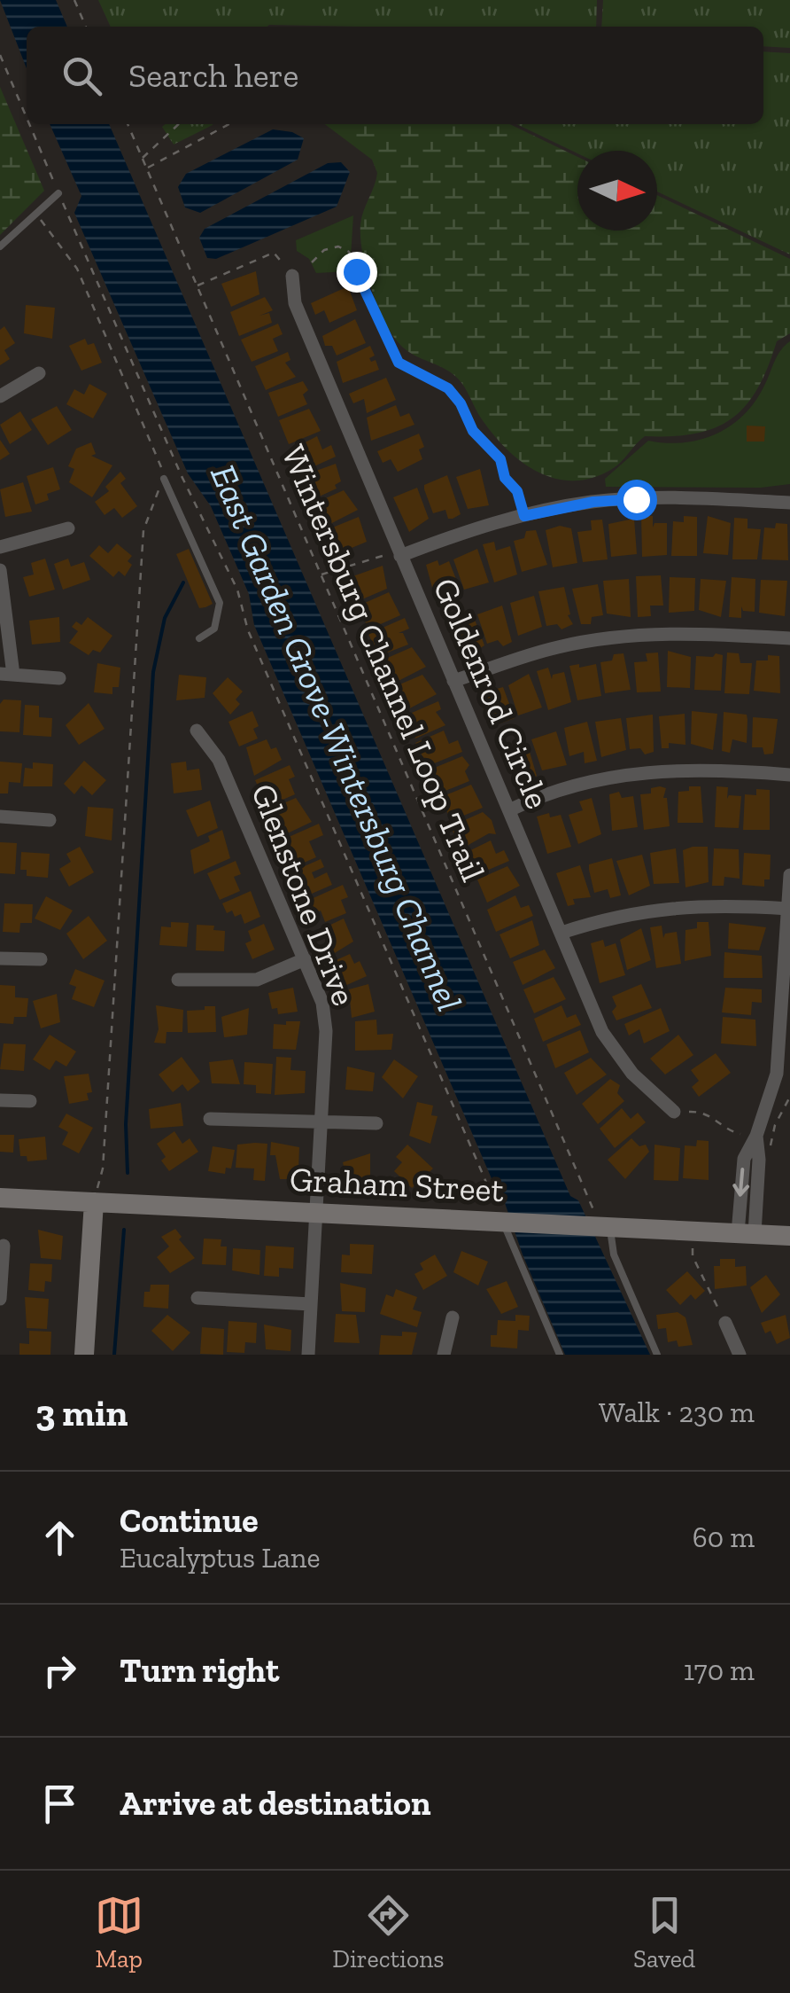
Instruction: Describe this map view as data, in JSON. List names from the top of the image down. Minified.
{"streets":{"street":["Goldenrod Circle","Glenstone Drive","Graham Street"],"path":["Wintersburg Channel Loop Trail"]},"crossings":[["Wintersburg Channel Loop Trail","Graham Street"],["Glenstone Drive","Graham Street"]],"water":["East Garden Grove-Wintersburg Channel"],"north":"right","page":{"search":"Search here","heading":["3 min","Walk · 230 m"],"list":[["Continue","Eucalyptus Lane","60 m"],["Turn right","170 m"],"Arrive at destination"],"nav":["Map","Directions","Saved"]}}
